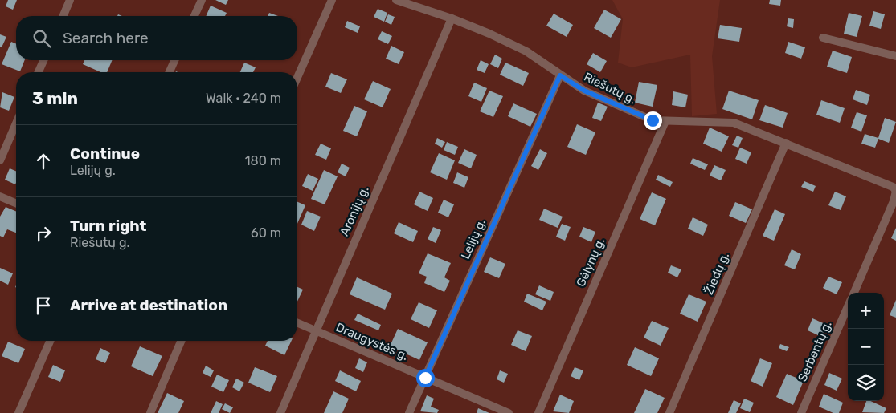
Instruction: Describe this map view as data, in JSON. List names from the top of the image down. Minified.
{"streets":{"street":["Riešutų g.","Aronijų g.","Lelijų g.","Gėlynų g.","Žiedų g.","Draugystės g.","Serbentų g."]},"crossings":[["Riešutų g.","Aronijų g."],["Riešutų g.","Lelijų g."],["Riešutų g.","Gėlynų g."],["Riešutų g.","Žiedų g."],["Aronijų g.","Draugystės g."],["Lelijų g.","Draugystės g."]],"page":{"search":"Search here","heading":["3 min","Walk · 240 m"],"list":[["Continue","Lelijų g.","180 m"],["Turn right","Riešutų g.","60 m"],"Arrive at destination"],"map_buttons":["+","−"]}}
